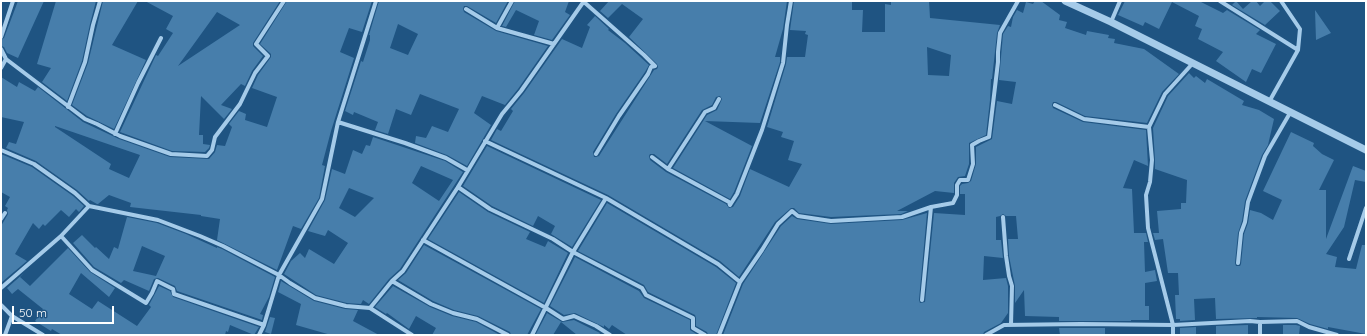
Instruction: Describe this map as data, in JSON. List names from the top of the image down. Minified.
{"scale_bar":"50 m"}
